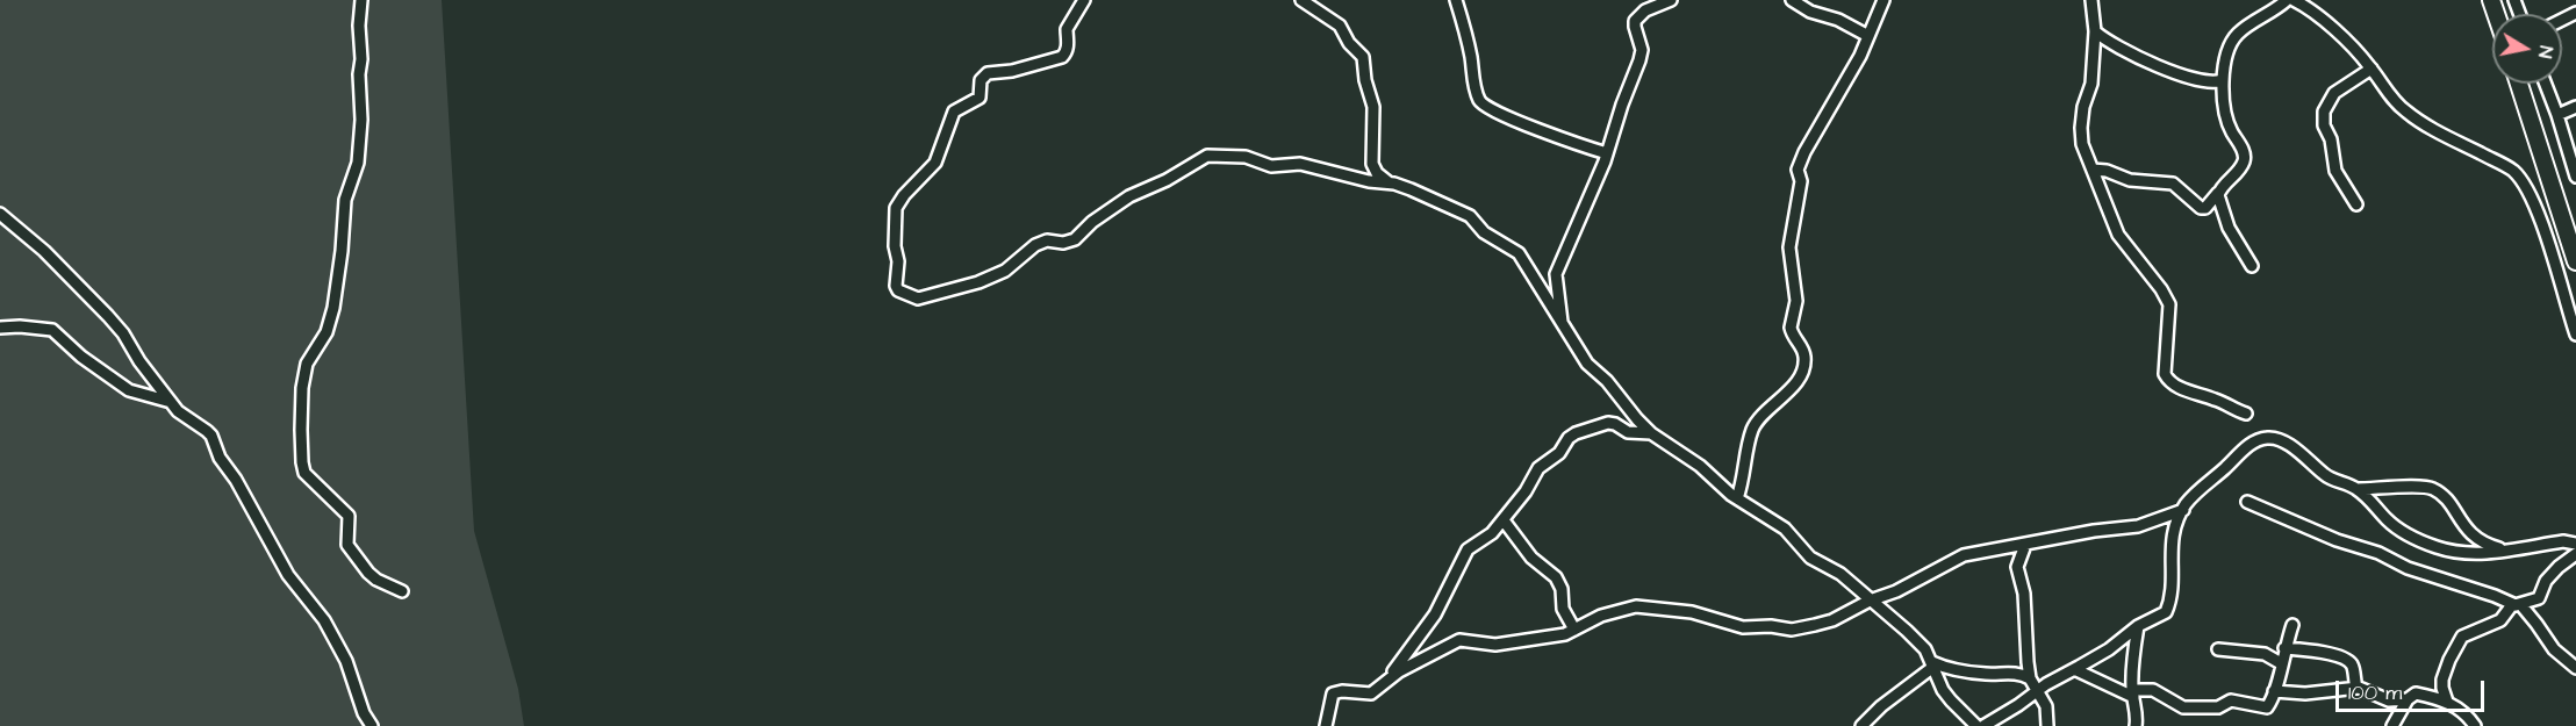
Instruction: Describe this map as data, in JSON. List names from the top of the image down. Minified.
{"scale_bar":"100 m","north":"right"}
